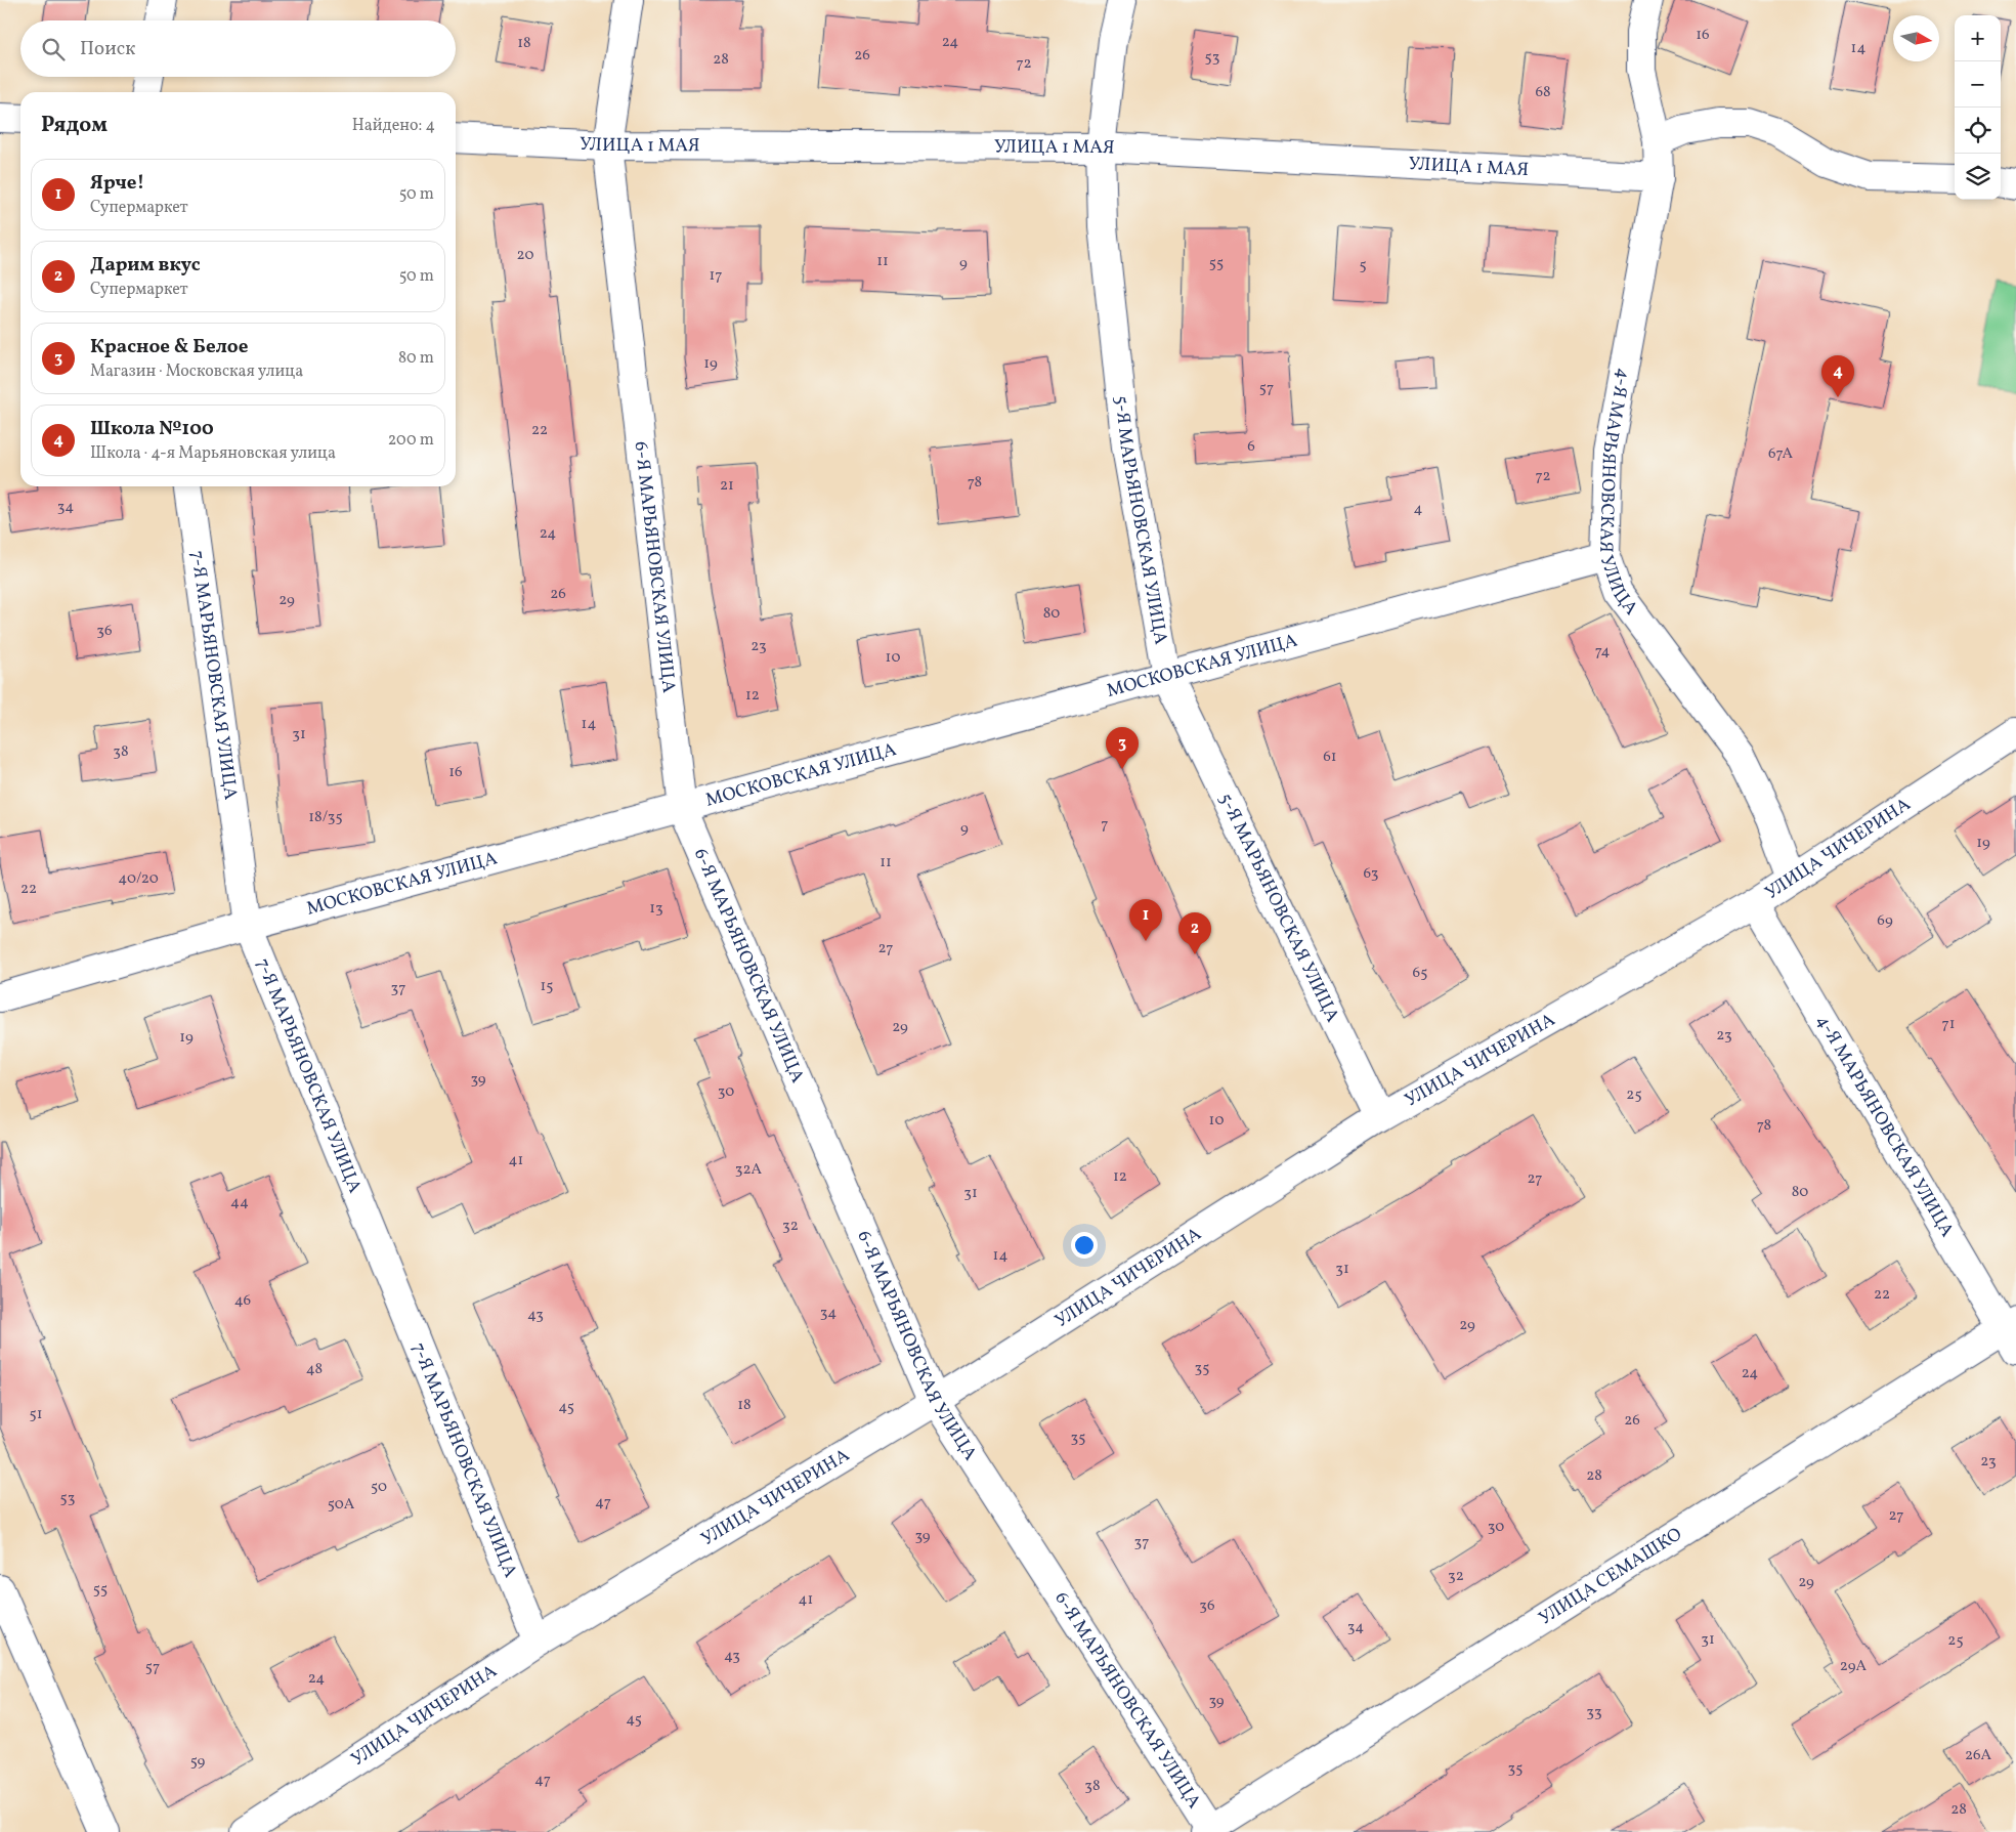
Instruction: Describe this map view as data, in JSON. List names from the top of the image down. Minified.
{"streets":{"street":["УЛИЦА 1 МАЯ","4-Я МАРЬЯНОВСКАЯ УЛИЦА","5-Я МАРЬЯНОВСКАЯ УЛИЦА","6-Я МАРЬЯНОВСКАЯ УЛИЦА","МОСКОВСКАЯ УЛИЦА","7-Я МАРЬЯНОВСКАЯ УЛИЦА","УЛИЦА ЧИЧЕРИНА","УЛИЦА СЕМАШКО"]},"crossings":[["УЛИЦА 1 МАЯ","4-Я МАРЬЯНОВСКАЯ УЛИЦА"],["УЛИЦА 1 МАЯ","5-Я МАРЬЯНОВСКАЯ УЛИЦА"],["УЛИЦА 1 МАЯ","6-Я МАРЬЯНОВСКАЯ УЛИЦА"],["4-Я МАРЬЯНОВСКАЯ УЛИЦА","МОСКОВСКАЯ УЛИЦА"],["4-Я МАРЬЯНОВСКАЯ УЛИЦА","УЛИЦА ЧИЧЕРИНА"],["4-Я МАРЬЯНОВСКАЯ УЛИЦА","УЛИЦА СЕМАШКО"],["5-Я МАРЬЯНОВСКАЯ УЛИЦА","МОСКОВСКАЯ УЛИЦА"],["5-Я МАРЬЯНОВСКАЯ УЛИЦА","УЛИЦА ЧИЧЕРИНА"],["6-Я МАРЬЯНОВСКАЯ УЛИЦА","МОСКОВСКАЯ УЛИЦА"],["6-Я МАРЬЯНОВСКАЯ УЛИЦА","УЛИЦА ЧИЧЕРИНА"],["6-Я МАРЬЯНОВСКАЯ УЛИЦА","УЛИЦА СЕМАШКО"],["МОСКОВСКАЯ УЛИЦА","7-Я МАРЬЯНОВСКАЯ УЛИЦА"],["7-Я МАРЬЯНОВСКАЯ УЛИЦА","УЛИЦА ЧИЧЕРИНА"]],"house_numbers":["16","24","18","14","26","53","28","72","68","20","11","9","55","5","17","19","57","22","6","67А","72","78","21","34","4","24","26","29","80","36","23","74","10","12","14","31","38","61","16","18/35","7","9","19","11","63","40/20","22","13","69","27","65","15","37","71","29","23","19","39","30","25","10","78","41","32А","12","27","80","31","44","32","14","31","22","46","34","43","29","35","48","24","18","45","51","26","35","23","28","50","53","47","50А","27","30","39","37","32","29","55","41","36","34","31","25","43","29А","57","24","39","33","45","26А","59","35","47","38","28"],"north":"right","page":{"map_buttons":["+","−"],"search":"Поиск","heading":["Рядом","Найдено: 4"],"list":[{"mark":"1","name":"Ярче!","note":"Супермаркет","value":"50 m"},{"mark":"2","name":"Дарим вкус","note":"Супермаркет","value":"50 m"},{"mark":"3","name":"Красное & Белое","note":"Магазин · Московская улица","value":"80 m"},{"mark":"4","name":"Школа №100","note":"Школа · 4-я Марьяновская улица","value":"200 m"}],"pins":["4","3","1","2"]}}
